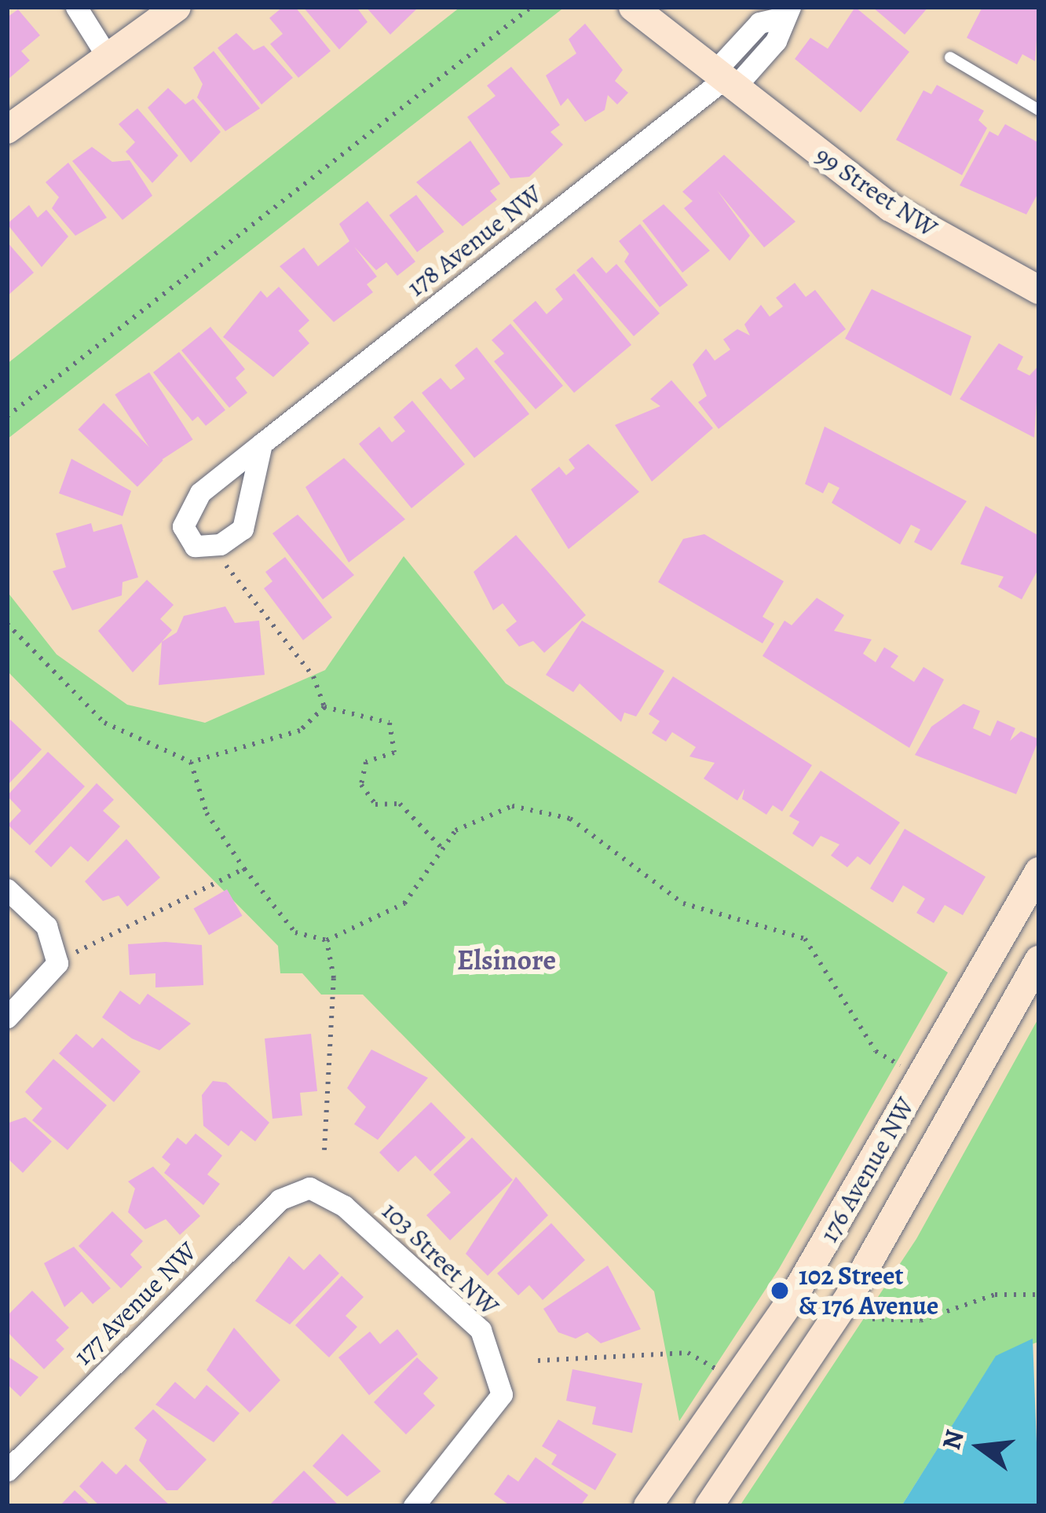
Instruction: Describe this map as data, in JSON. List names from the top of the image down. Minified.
{"streets":{"street":["99 Street NW","178 Avenue NW","176 Avenue NW","103 Street NW","177 Avenue NW"]},"crossings":[["99 Street NW","178 Avenue NW"],["103 Street NW","177 Avenue NW"]],"districts":["Elsinore"],"places":["102 Street & 176 Avenue"],"north":"left"}
